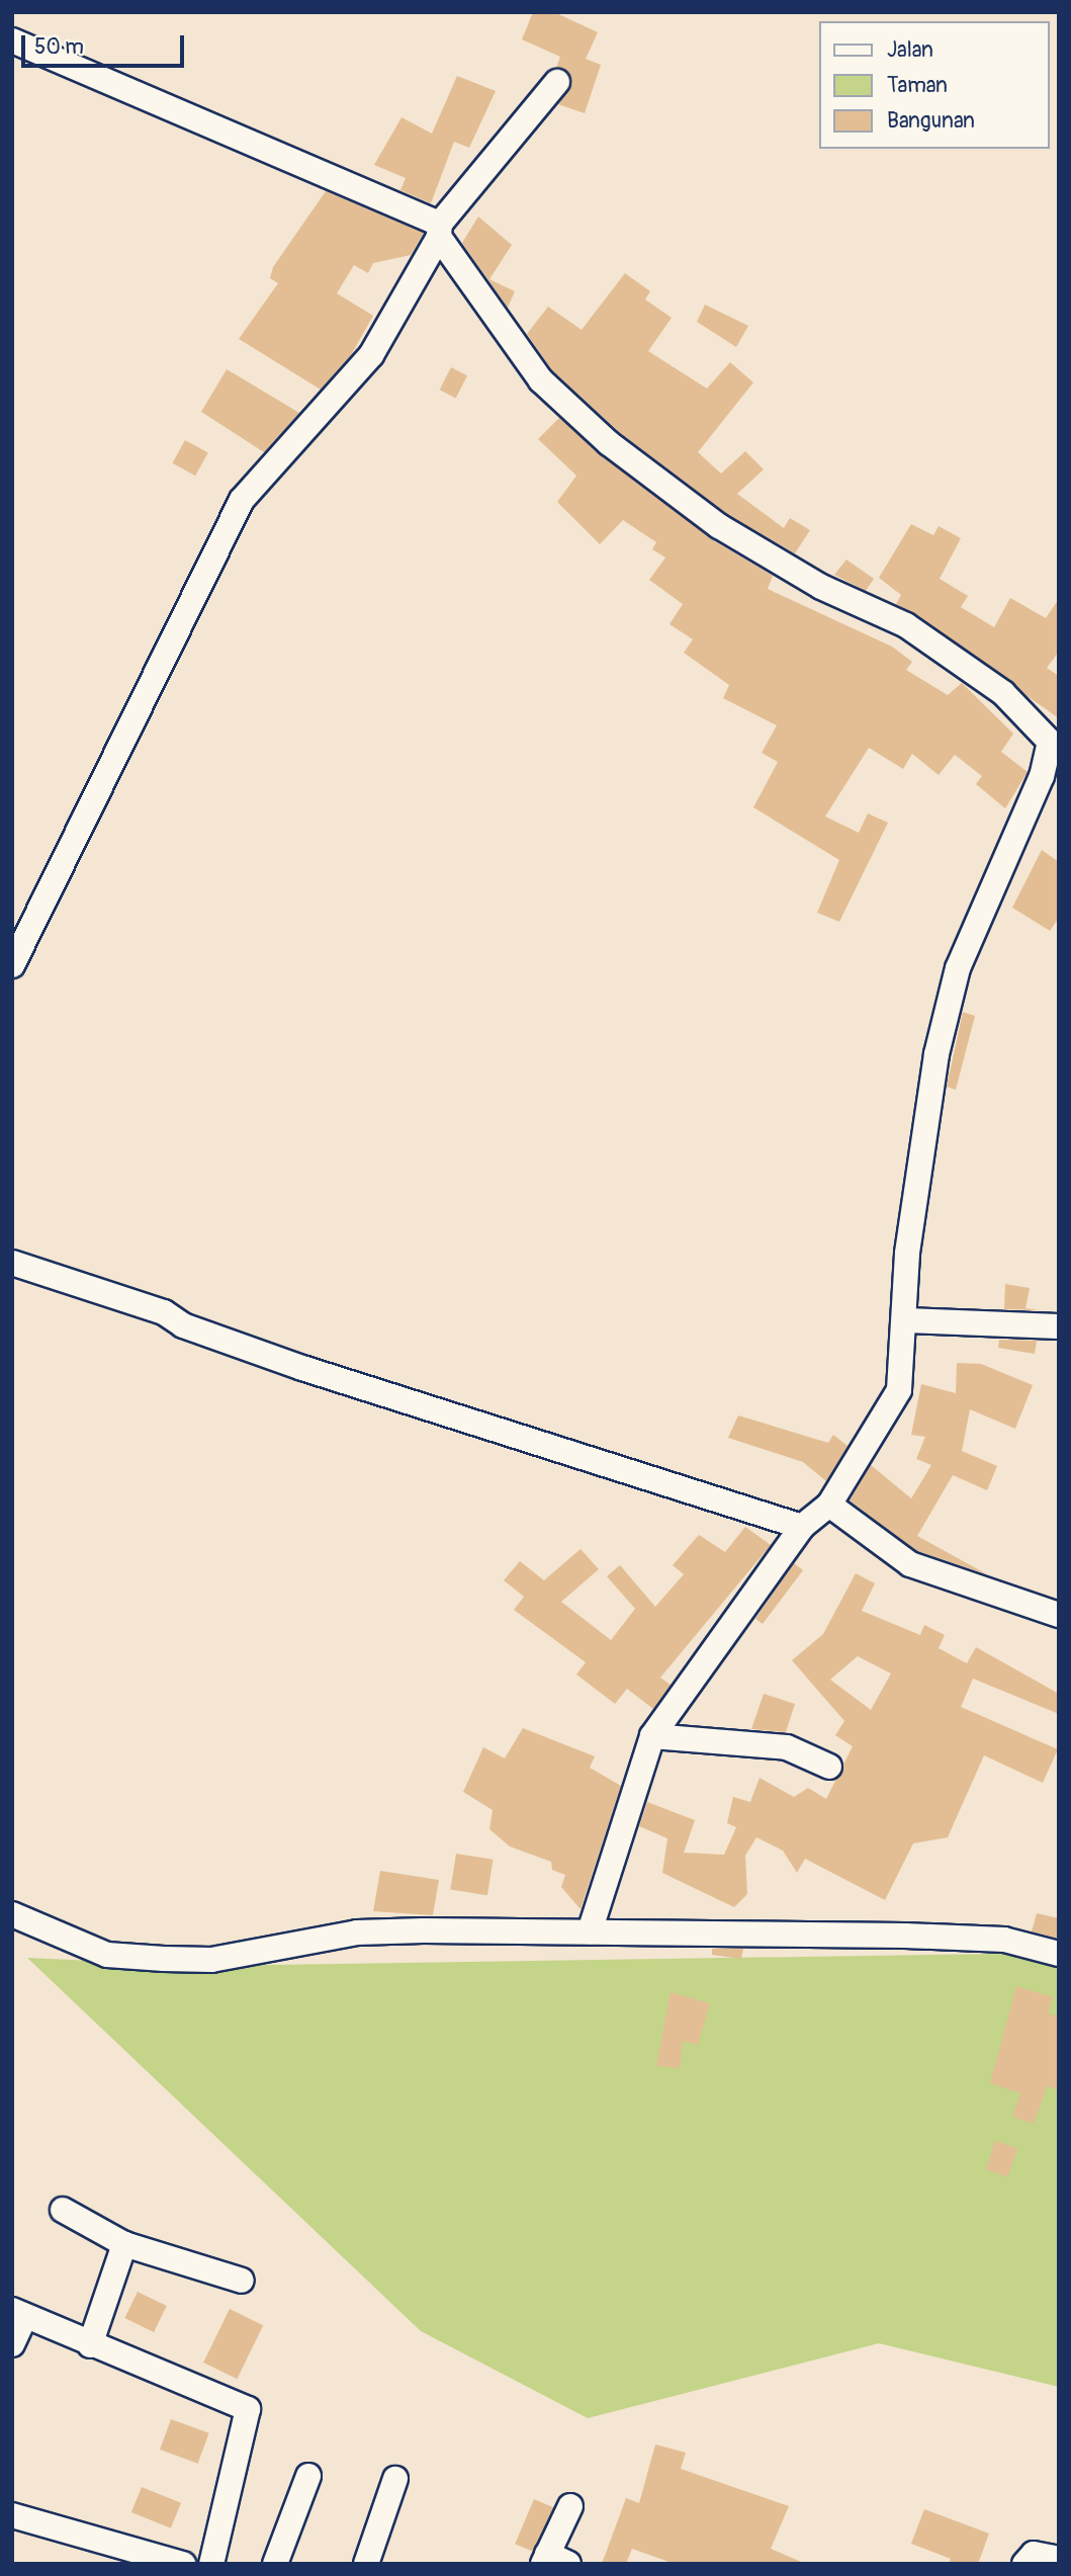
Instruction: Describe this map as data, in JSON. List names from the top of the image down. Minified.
{"legend":["Jalan","Taman","Bangunan"],"scale_bar":"50 m"}
